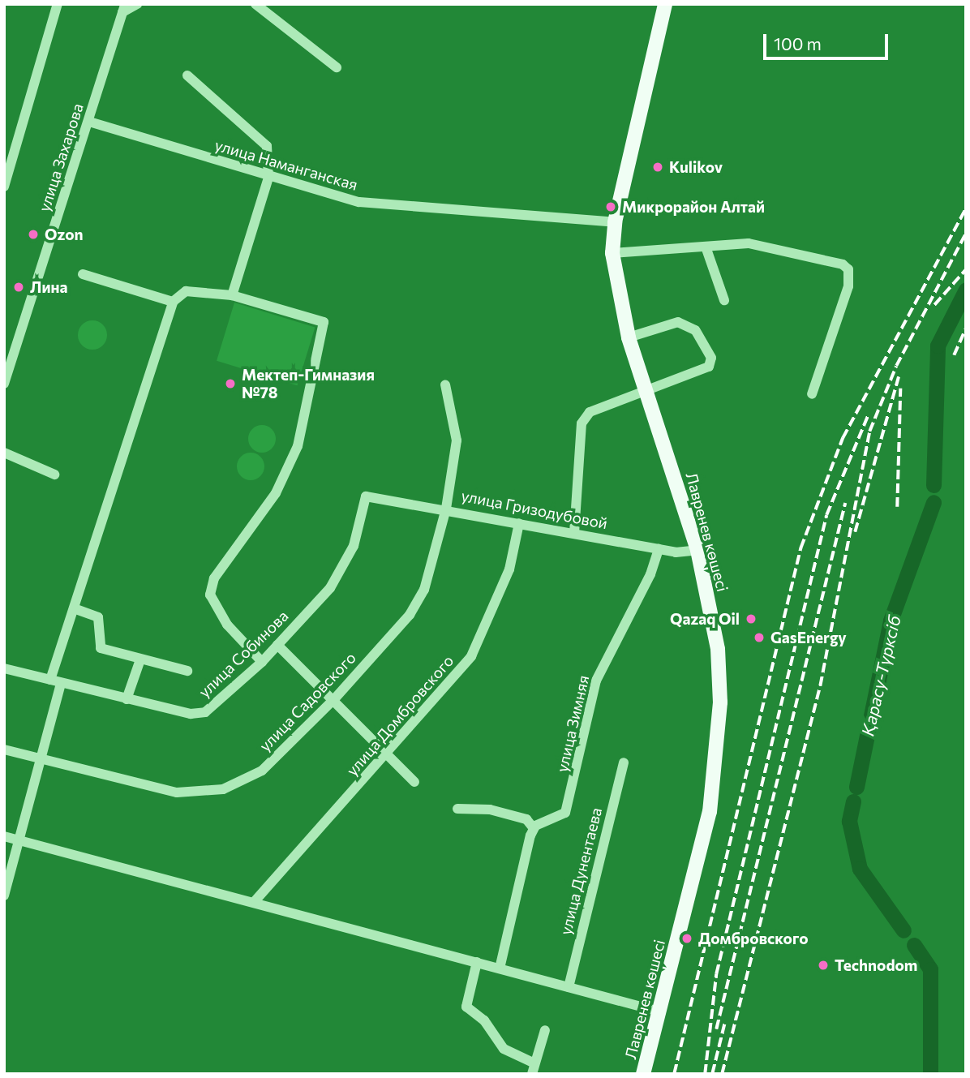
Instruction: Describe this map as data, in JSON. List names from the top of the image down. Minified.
{"streets":{"main road":["Лавренев көшесі"],"street":["улица Захарова","улица Наманганская","улица Гризодубовой","улица Собинова","улица Садовского","улица Домбровского","улица Зимняя","улица Дунентаева"]},"crossings":[["улица Захарова","улица Наманганская"],["улица Наманганская","Лавренев көшесі"],["улица Гризодубовой","Лавренев көшесі"],["улица Гризодубовой","улица Собинова"],["улица Гризодубовой","улица Садовского"],["улица Гризодубовой","улица Домбровского"],["улица Гризодубовой","улица Зимняя"]],"water":["Қарасу-Түрксіб"],"places":["Kulikov","Микрорайон Алтай","Ozon","Лина","Мектеп-Гимназия №78","Qazaq Oil","GasEnergy","Домбровского","Technodom"],"scale_bar":"100 m"}
